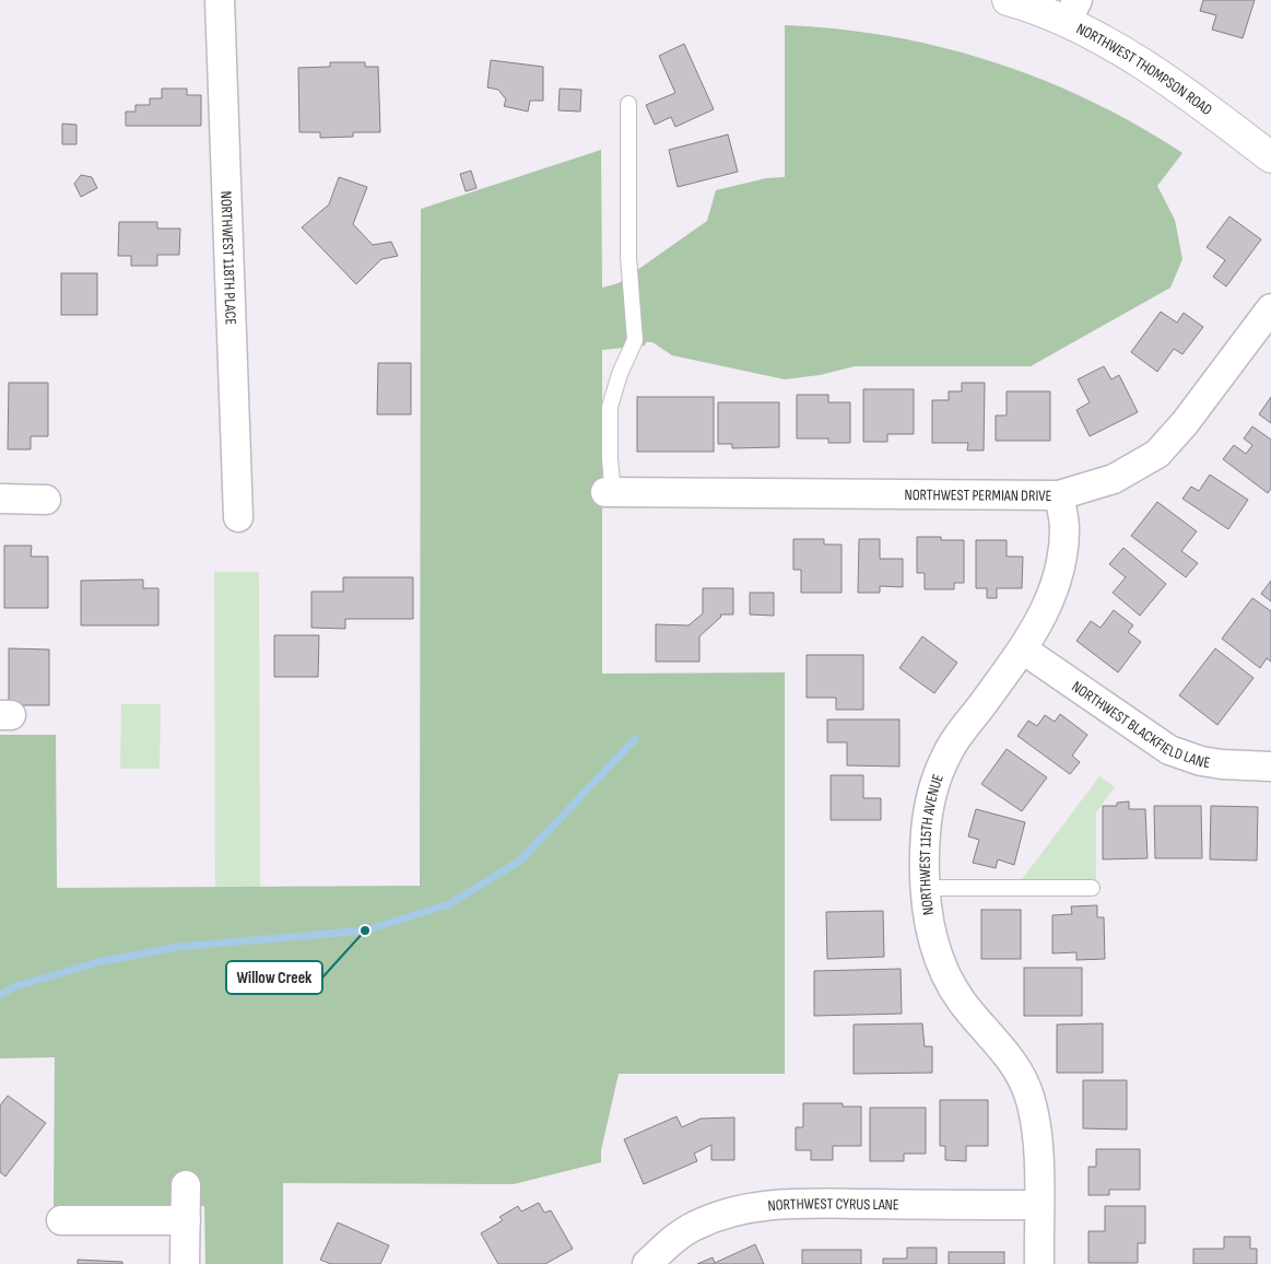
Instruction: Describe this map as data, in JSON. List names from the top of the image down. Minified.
{"streets":{"street":["NORTHWEST THOMPSON ROAD","NORTHWEST 118TH PLACE","NORTHWEST PERMIAN DRIVE","NORTHWEST BLACKFIELD LANE","NORTHWEST 115TH AVENUE","NORTHWEST CYRUS LANE"]},"crossings":[["NORTHWEST PERMIAN DRIVE","NORTHWEST 115TH AVENUE"],["NORTHWEST BLACKFIELD LANE","NORTHWEST 115TH AVENUE"],["NORTHWEST 115TH AVENUE","NORTHWEST CYRUS LANE"]],"places":["Willow Creek"]}
